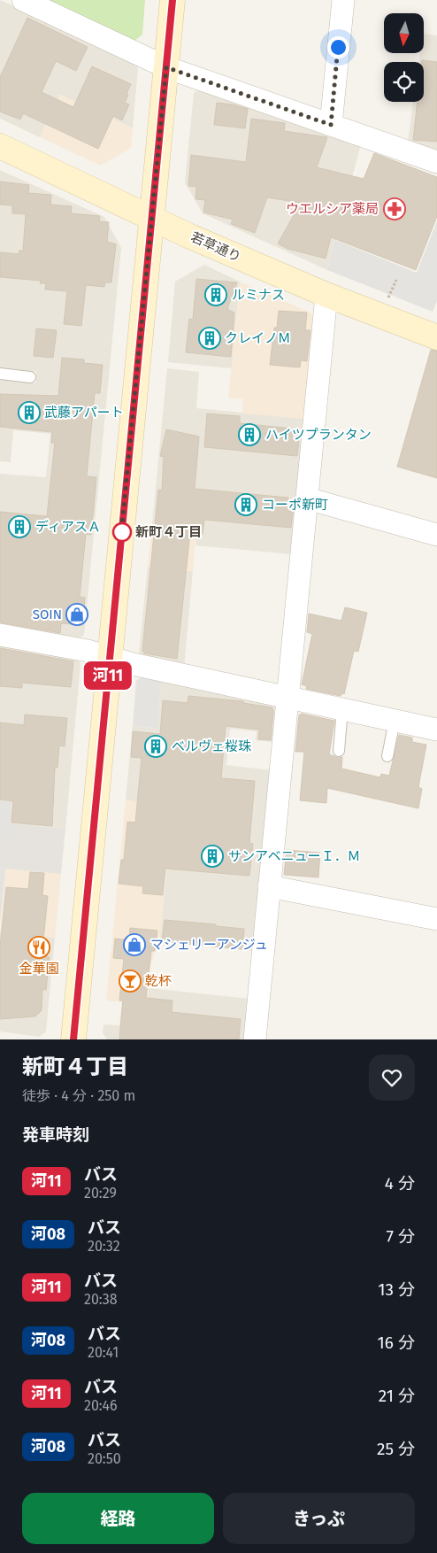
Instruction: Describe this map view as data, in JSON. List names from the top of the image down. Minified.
{"streets":{"main road":["若草通り"]},"places":{"pharmacy":["ウエルシア薬局"],"building":["ルミナス","クレイノＭ","武藤アパート","ハイツプランタン","コーポ新町","ディアスＡ","ベルヴェ桜珠","サンアベニューＩ．Ｍ"],"other":["新町４丁目"],"shop":["SOIN","マシェリーアンジュ"],"restaurant":["金華園"],"bar":["乾杯"]},"lines":["bus line 河11"],"north":"bottom","page":{"on_map":"河11","heading":[["新町４丁目","徒歩 · 4 分 · 250 m"],"発車時刻"],"list":[{"mark":"河11","name":"バス","note":"20:29","value":"4 分"},{"mark":"河08","name":"バス","note":"20:32","value":"7 分"},{"mark":"河11","name":"バス","note":"20:38","value":"13 分"},{"mark":"河08","name":"バス","note":"20:41","value":"16 分"},{"mark":"河11","name":"バス","note":"20:46","value":"21 分"},{"mark":"河08","name":"バス","note":"20:50","value":"25 分"}],"buttons":["経路","きっぷ"]}}
